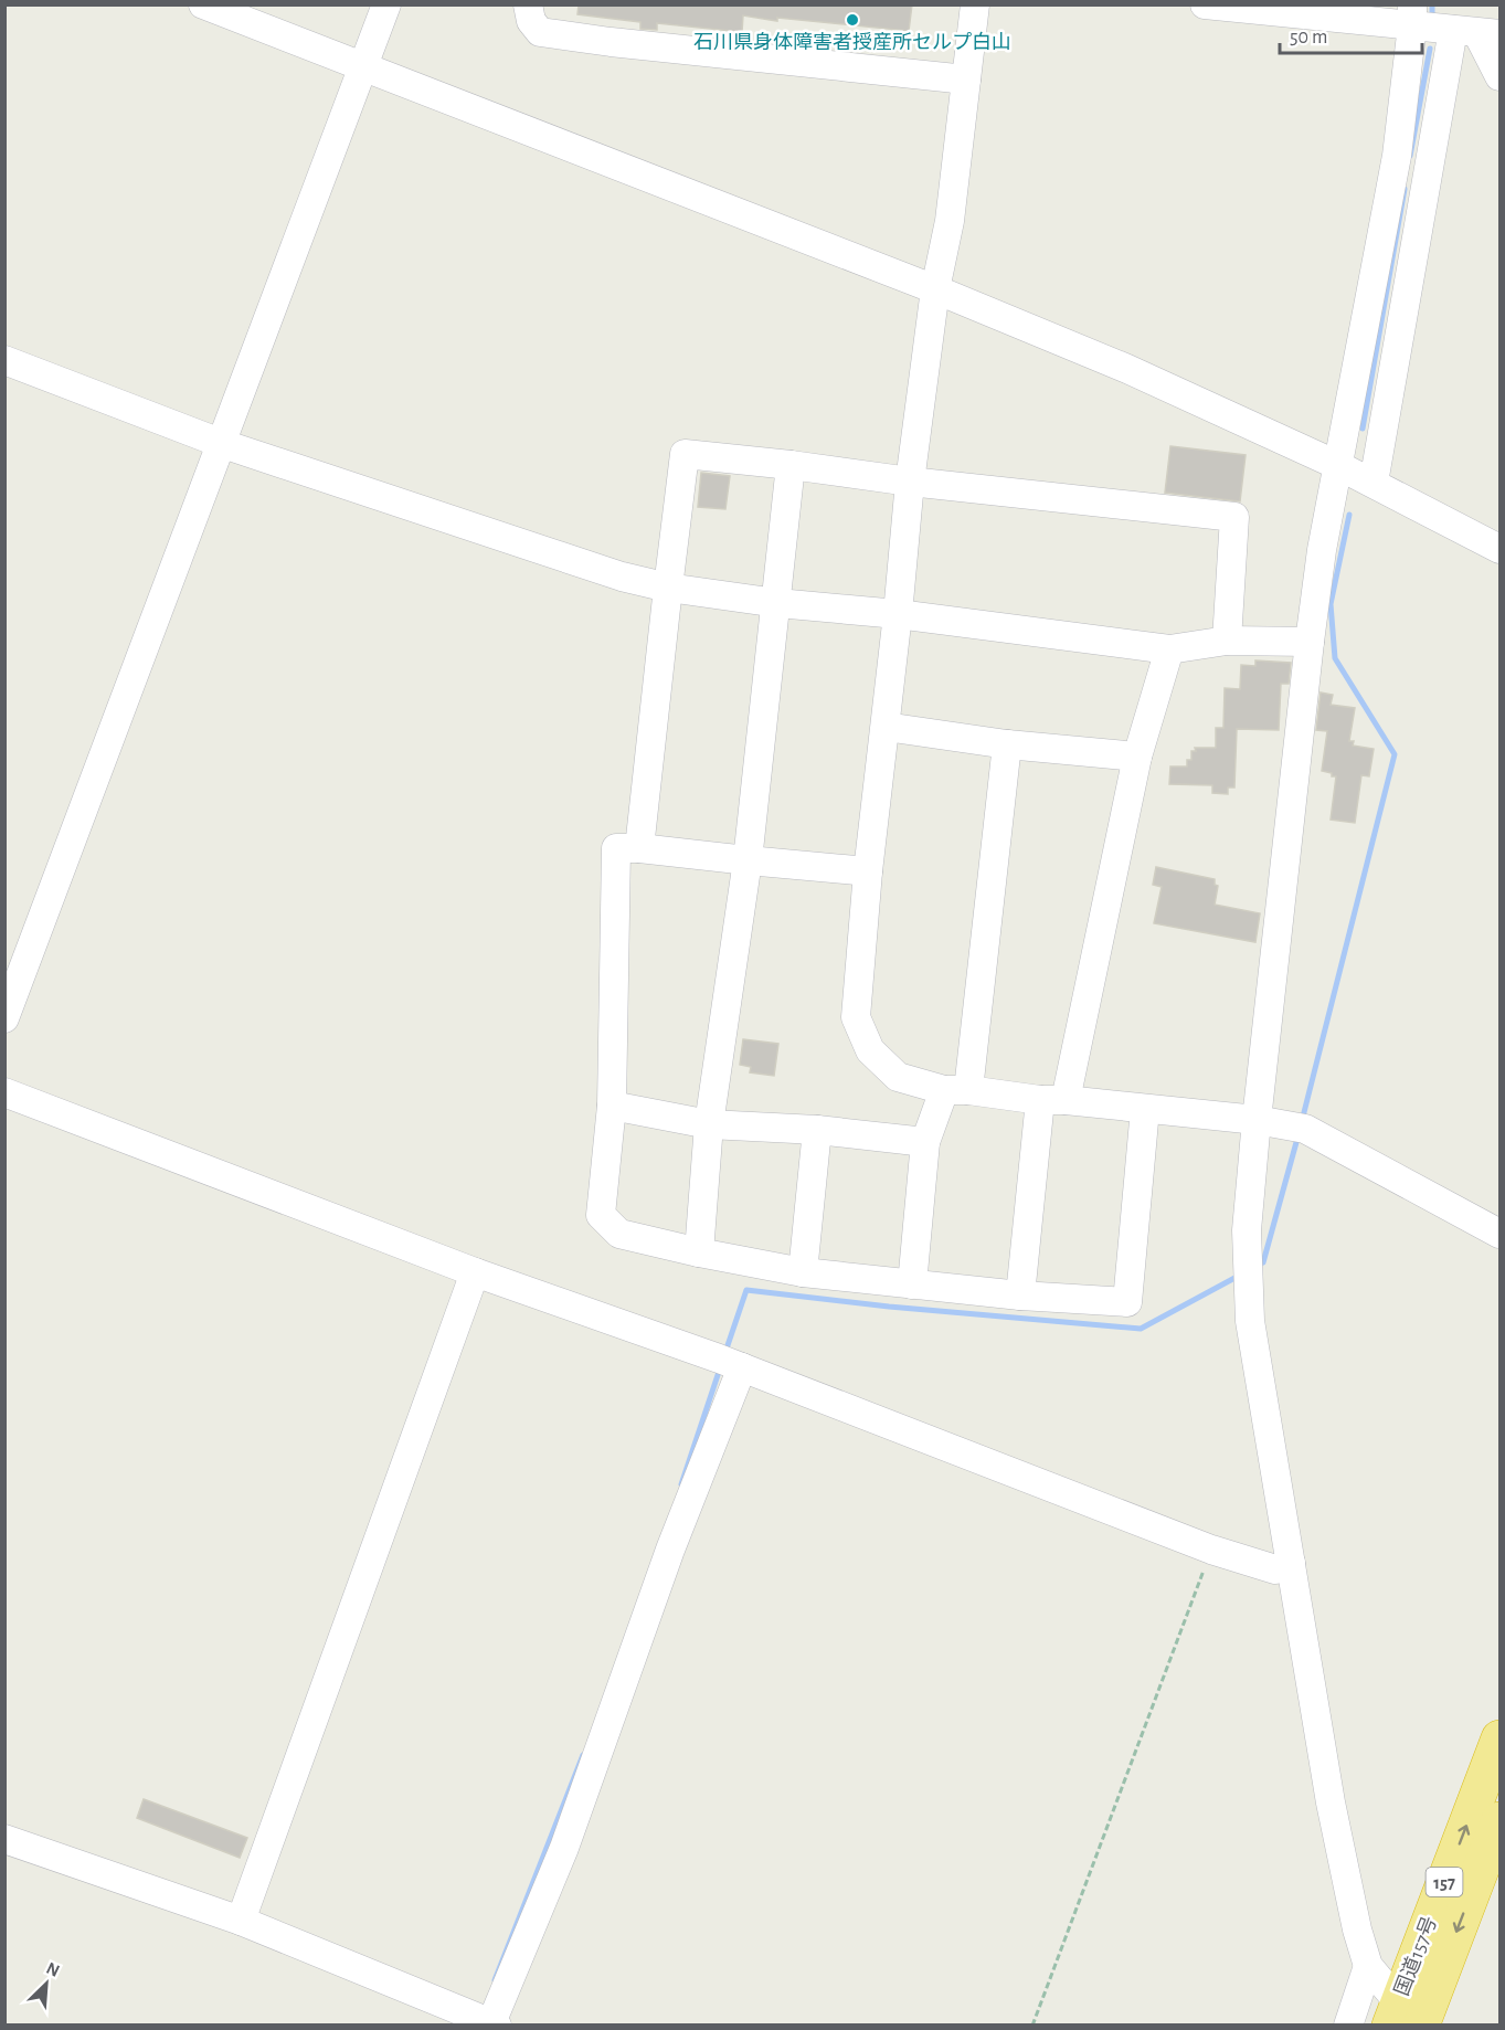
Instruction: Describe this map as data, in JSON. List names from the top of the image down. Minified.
{"streets":{"highway":["157","国道157号"]},"places":["石川県身体障害者授産所セルプ白山"],"scale_bar":"50 m","north":"top right"}
